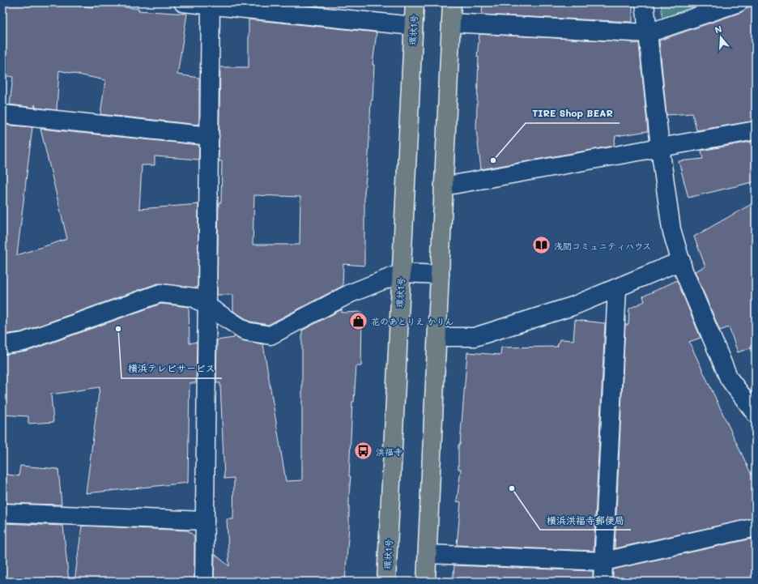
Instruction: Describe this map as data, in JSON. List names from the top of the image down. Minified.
{"streets":{"main road":["環状1号"]},"places":{"other":["TIRE Shop BEAR","横浜テレビサービス","横浜洪福寺郵便局"],"library":["浅間コミュニティハウス"],"shop":["花のあとりえ かりん"],"bus stop":["洪福寺"]},"north":"top"}
